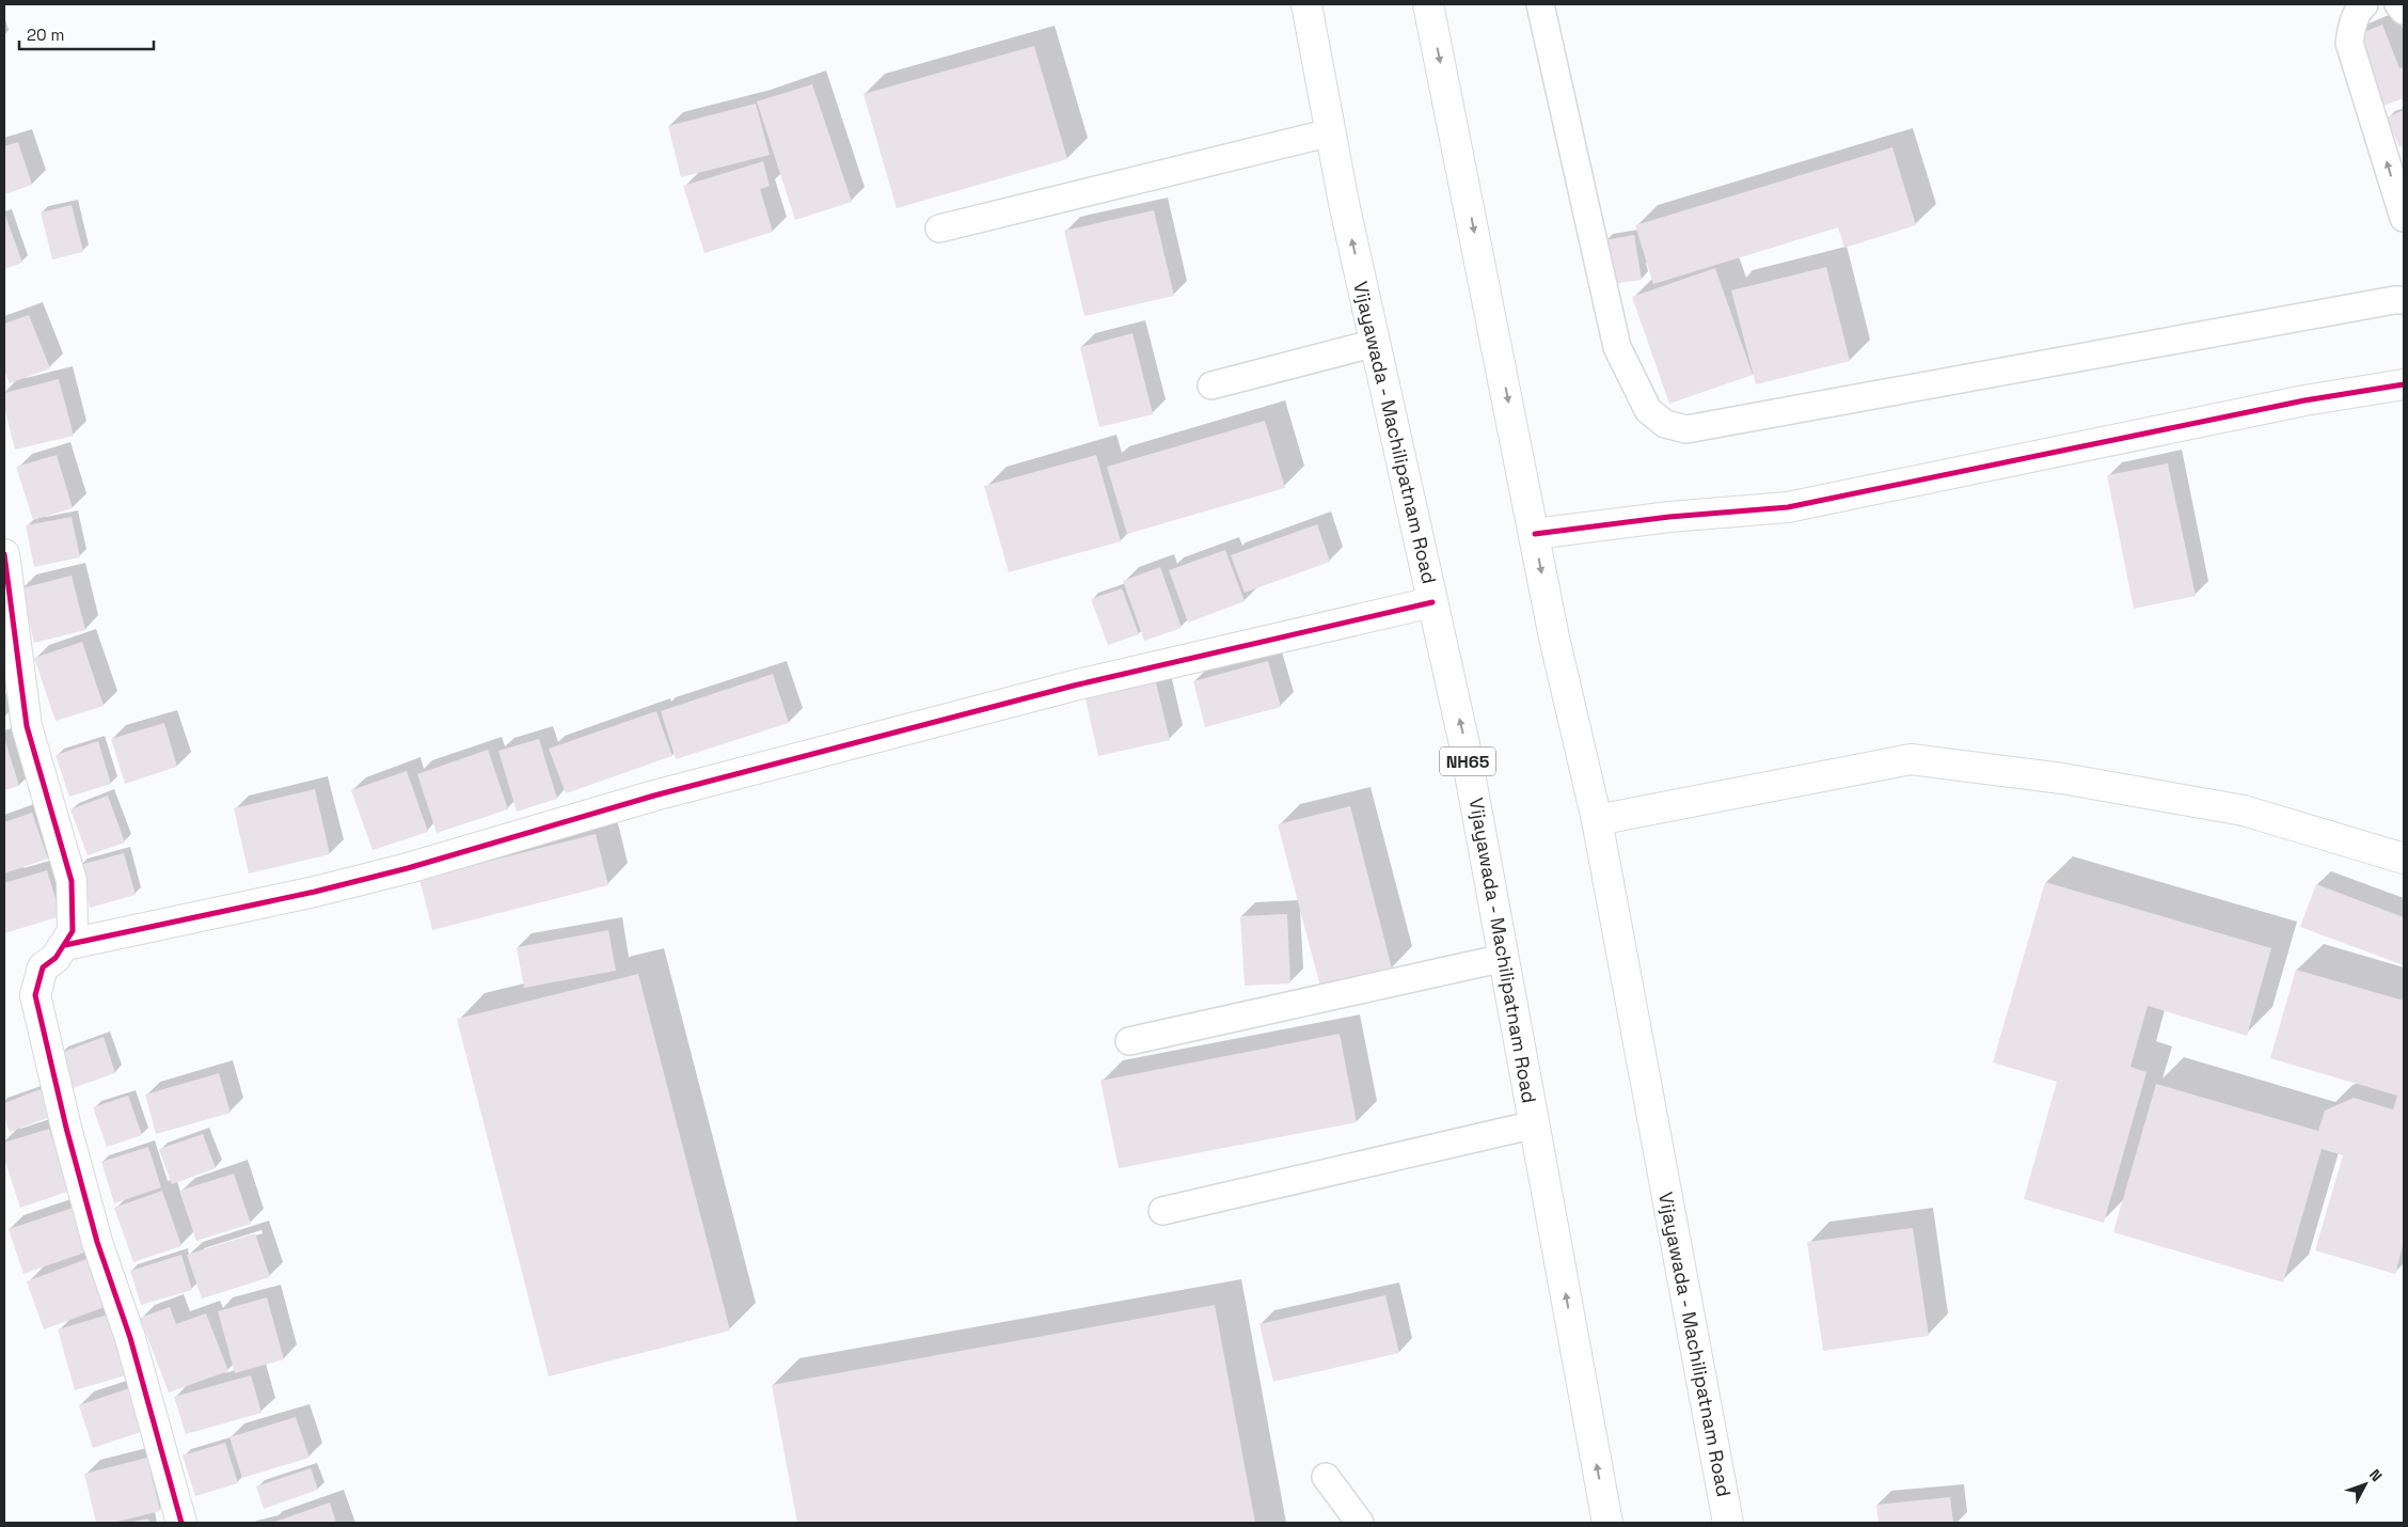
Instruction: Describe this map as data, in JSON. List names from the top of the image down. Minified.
{"streets":{"main road":["Vijayawada - Machilipatnam Road","NH65"]},"scale_bar":"20 m","north":"top right"}
